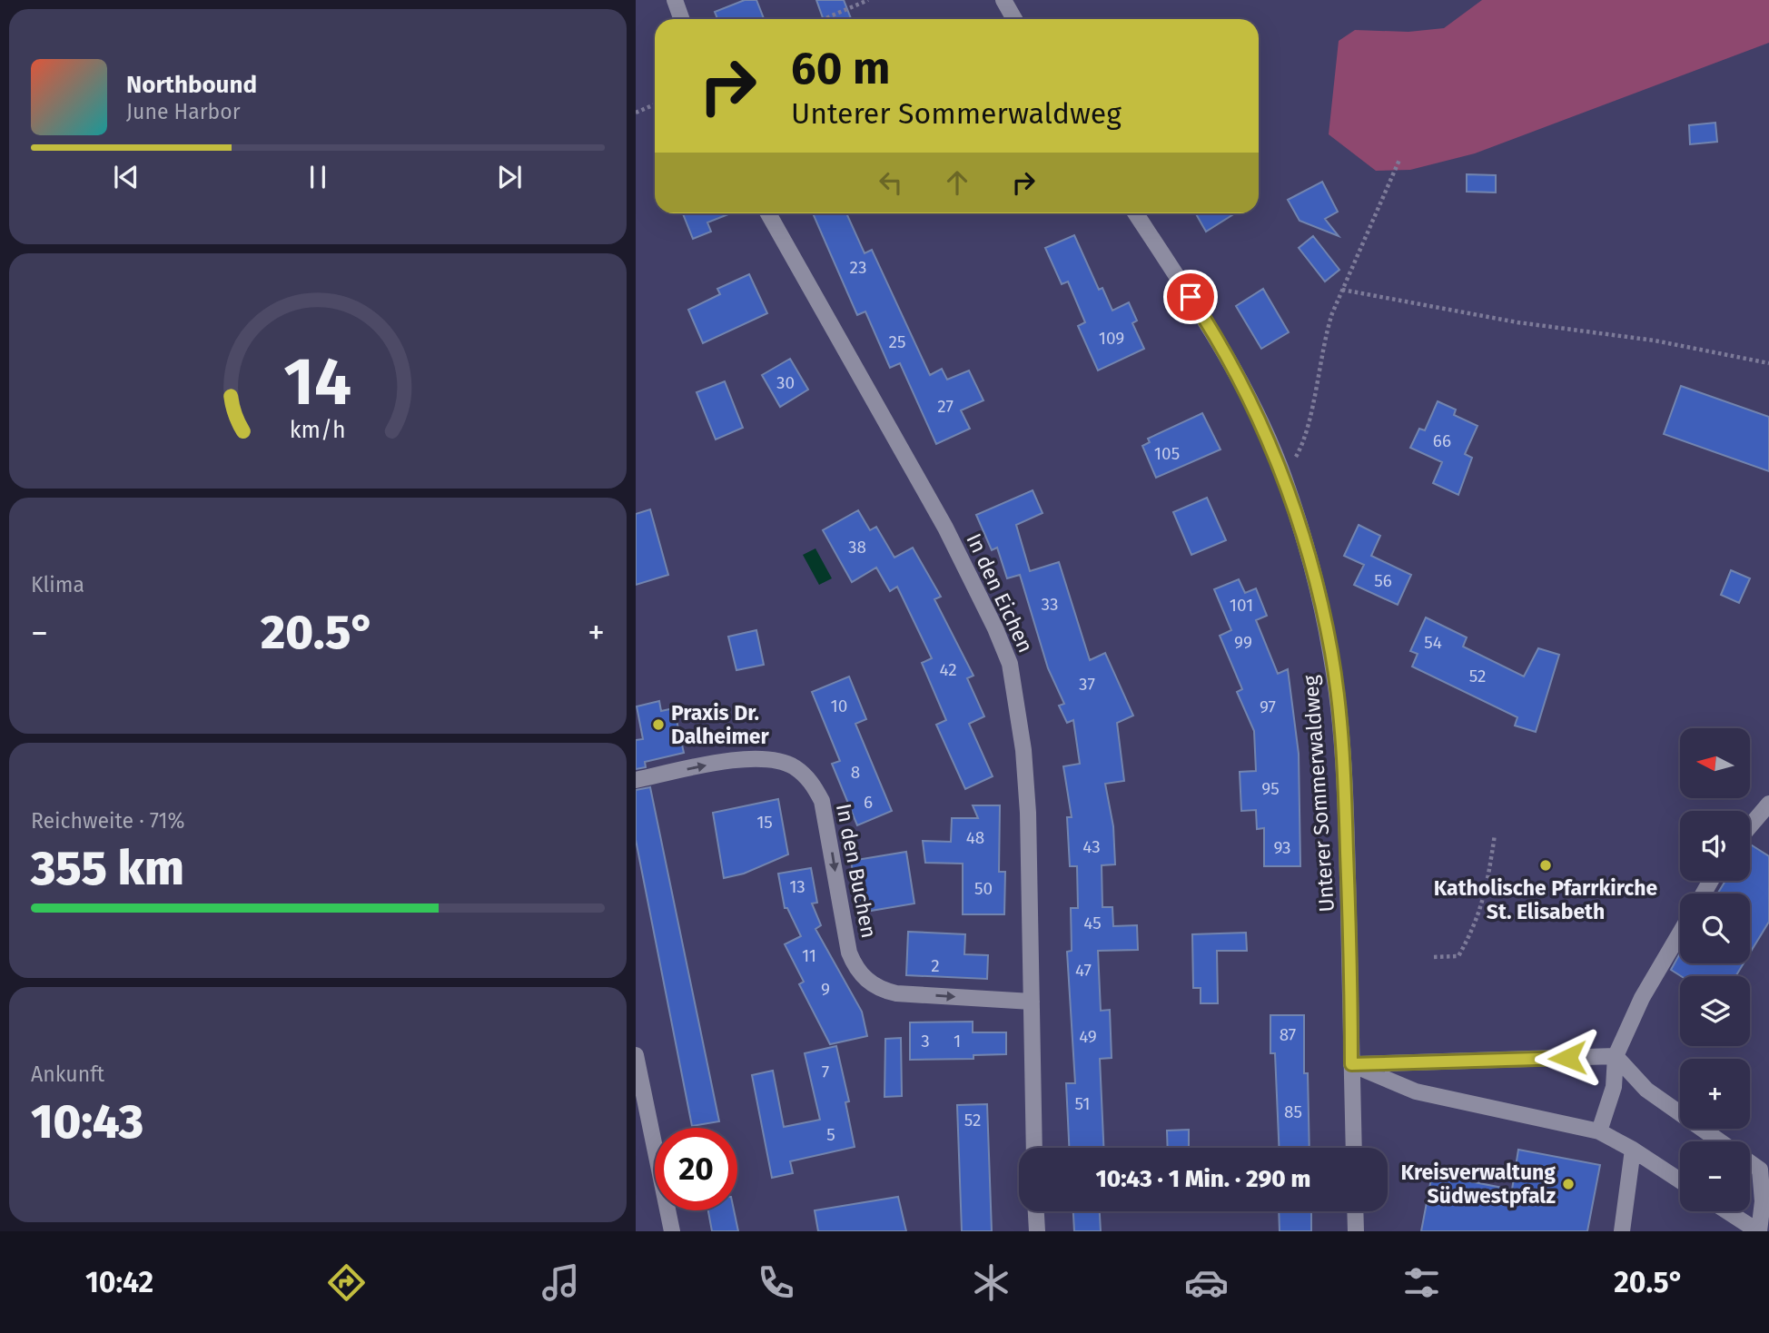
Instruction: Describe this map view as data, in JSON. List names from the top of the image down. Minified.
{"streets":{"street":["In den Eichen","Unterer Sommerwaldweg","In den Buchen"]},"crossings":[["In den Eichen","In den Buchen"]],"one_way":["In den Buchen"],"places":["Praxis Dr. Dalheimer","Katholische Pfarrkirche St. Elisabeth","Kreisverwaltung Südwestpfalz"],"house_numbers":["23","109","25","30","27","66","105","38","56","33","101","99","54","42","52","37","10","97","8","95","6","15","48","43","93","13","50","45","11","2","47","9","87","49","3","1","7","51","85","52","5"],"north":"left","page":{"turn":["60 m","Unterer Sommerwaldweg"],"song":["Northbound","June Harbor"],"tile":["Klima",["Reichweite · 71%","355 km"],["Ankunft","10:43"]],"heat":["−","20.5°","+"],"map_buttons":["+","−"],"limit":"20","trip":"10:43 · 1 Min. · 290 m","tabs":["10:42","20.5°"],"gauge":["14","km/h"]}}
